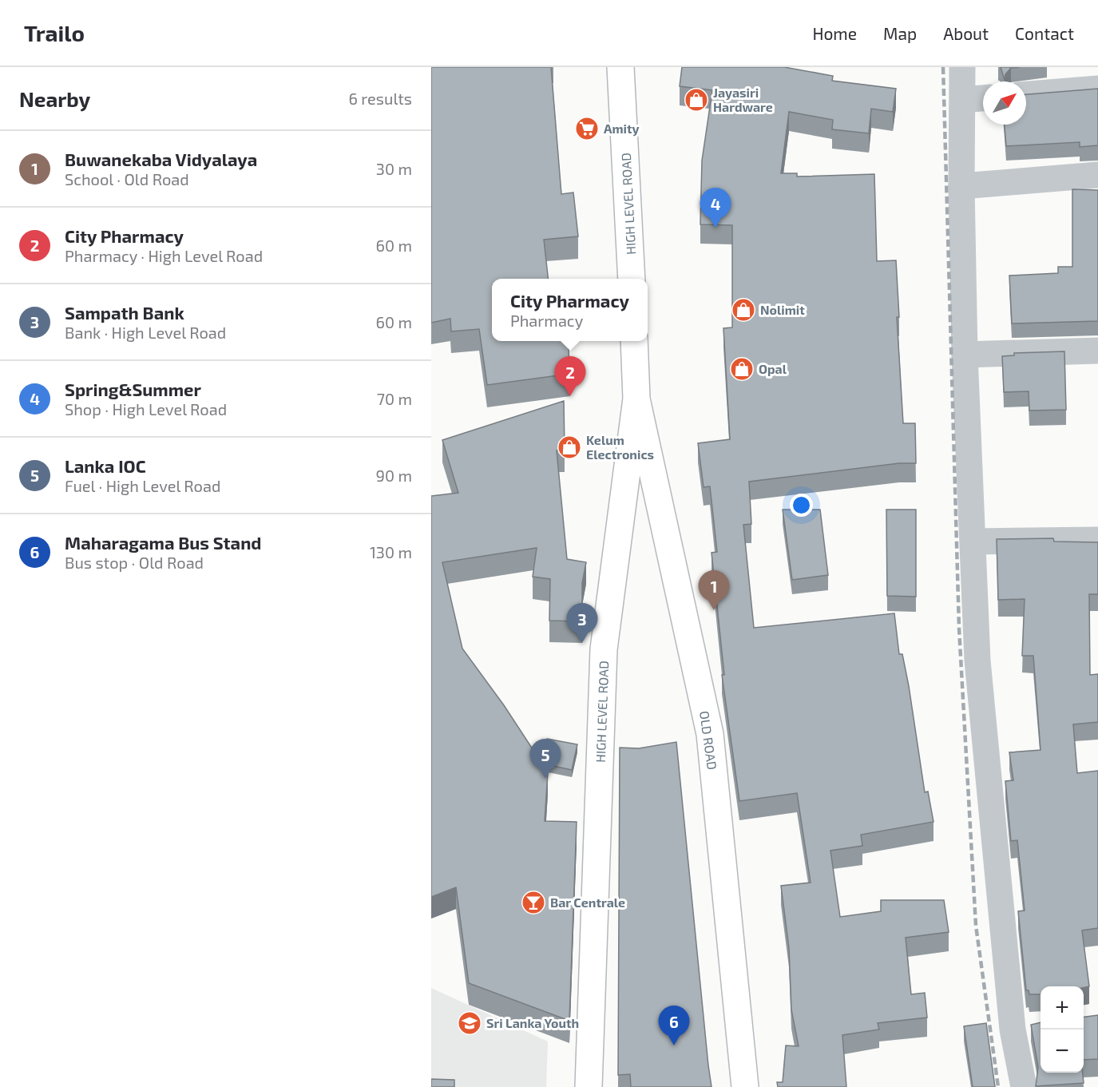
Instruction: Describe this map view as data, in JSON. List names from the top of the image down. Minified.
{"streets":{"main road":["HIGH LEVEL ROAD","OLD ROAD"]},"crossings":[["HIGH LEVEL ROAD","OLD ROAD"]],"places":{"shop":["Jayasiri Hardware","Nolimit","Opal","Kelum Electronics"],"supermarket":["Amity"],"bar":["Bar Centrale"],"school or university":["Sri Lanka Youth"]},"north":"top right","page":{"header":"Trailo","nav":["Home","Map","About","Contact"],"heading":["Nearby","6 results"],"list":[{"mark":"1","name":"Buwanekaba Vidyalaya","note":"School · Old Road","value":"30 m"},{"mark":"2","name":"City Pharmacy","note":"Pharmacy · High Level Road","value":"60 m"},{"mark":"3","name":"Sampath Bank","note":"Bank · High Level Road","value":"60 m"},{"mark":"4","name":"Spring&Summer","note":"Shop · High Level Road","value":"70 m"},{"mark":"5","name":"Lanka IOC","note":"Fuel · High Level Road","value":"90 m"},{"mark":"6","name":"Maharagama Bus Stand","note":"Bus stop · Old Road","value":"130 m"}],"pins":["4","2","1","3","5","6"],"popup":["City Pharmacy","Pharmacy"],"map_buttons":["+","−"]}}
